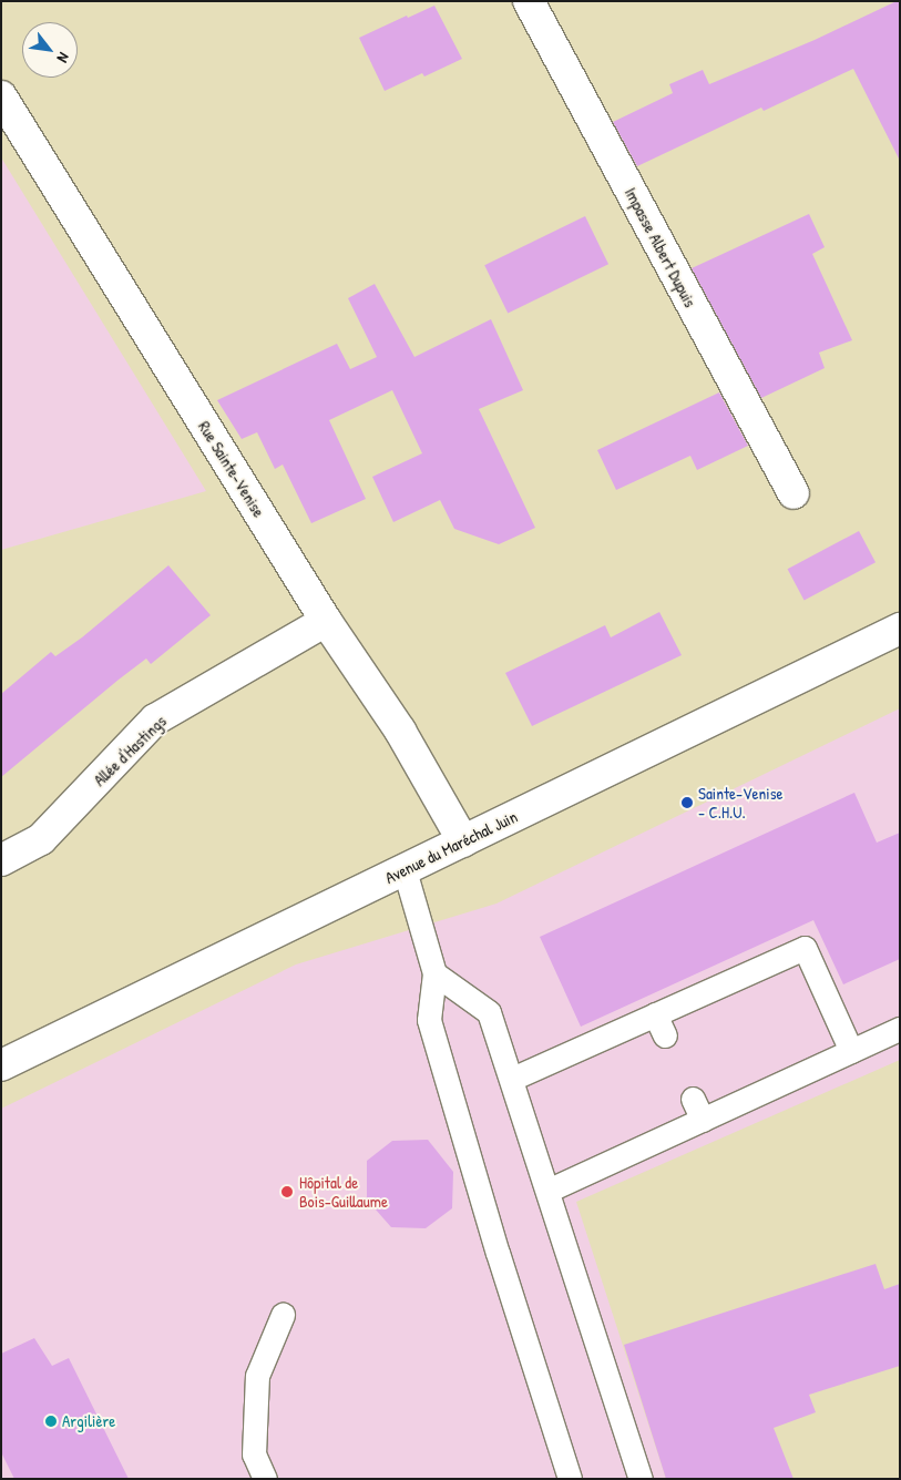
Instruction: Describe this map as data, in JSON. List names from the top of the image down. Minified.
{"streets":{"street":["Impasse Albert Dupuis","Rue Sainte-Venise","Allée d'Hastings","Avenue du Maréchal Juin"]},"crossings":[["Rue Sainte-Venise","Allée d'Hastings"],["Rue Sainte-Venise","Avenue du Maréchal Juin"]],"places":["Sainte-Venise - C.H.U.","Hôpital de Bois-Guillaume","Argilière"],"north":"bottom right"}
